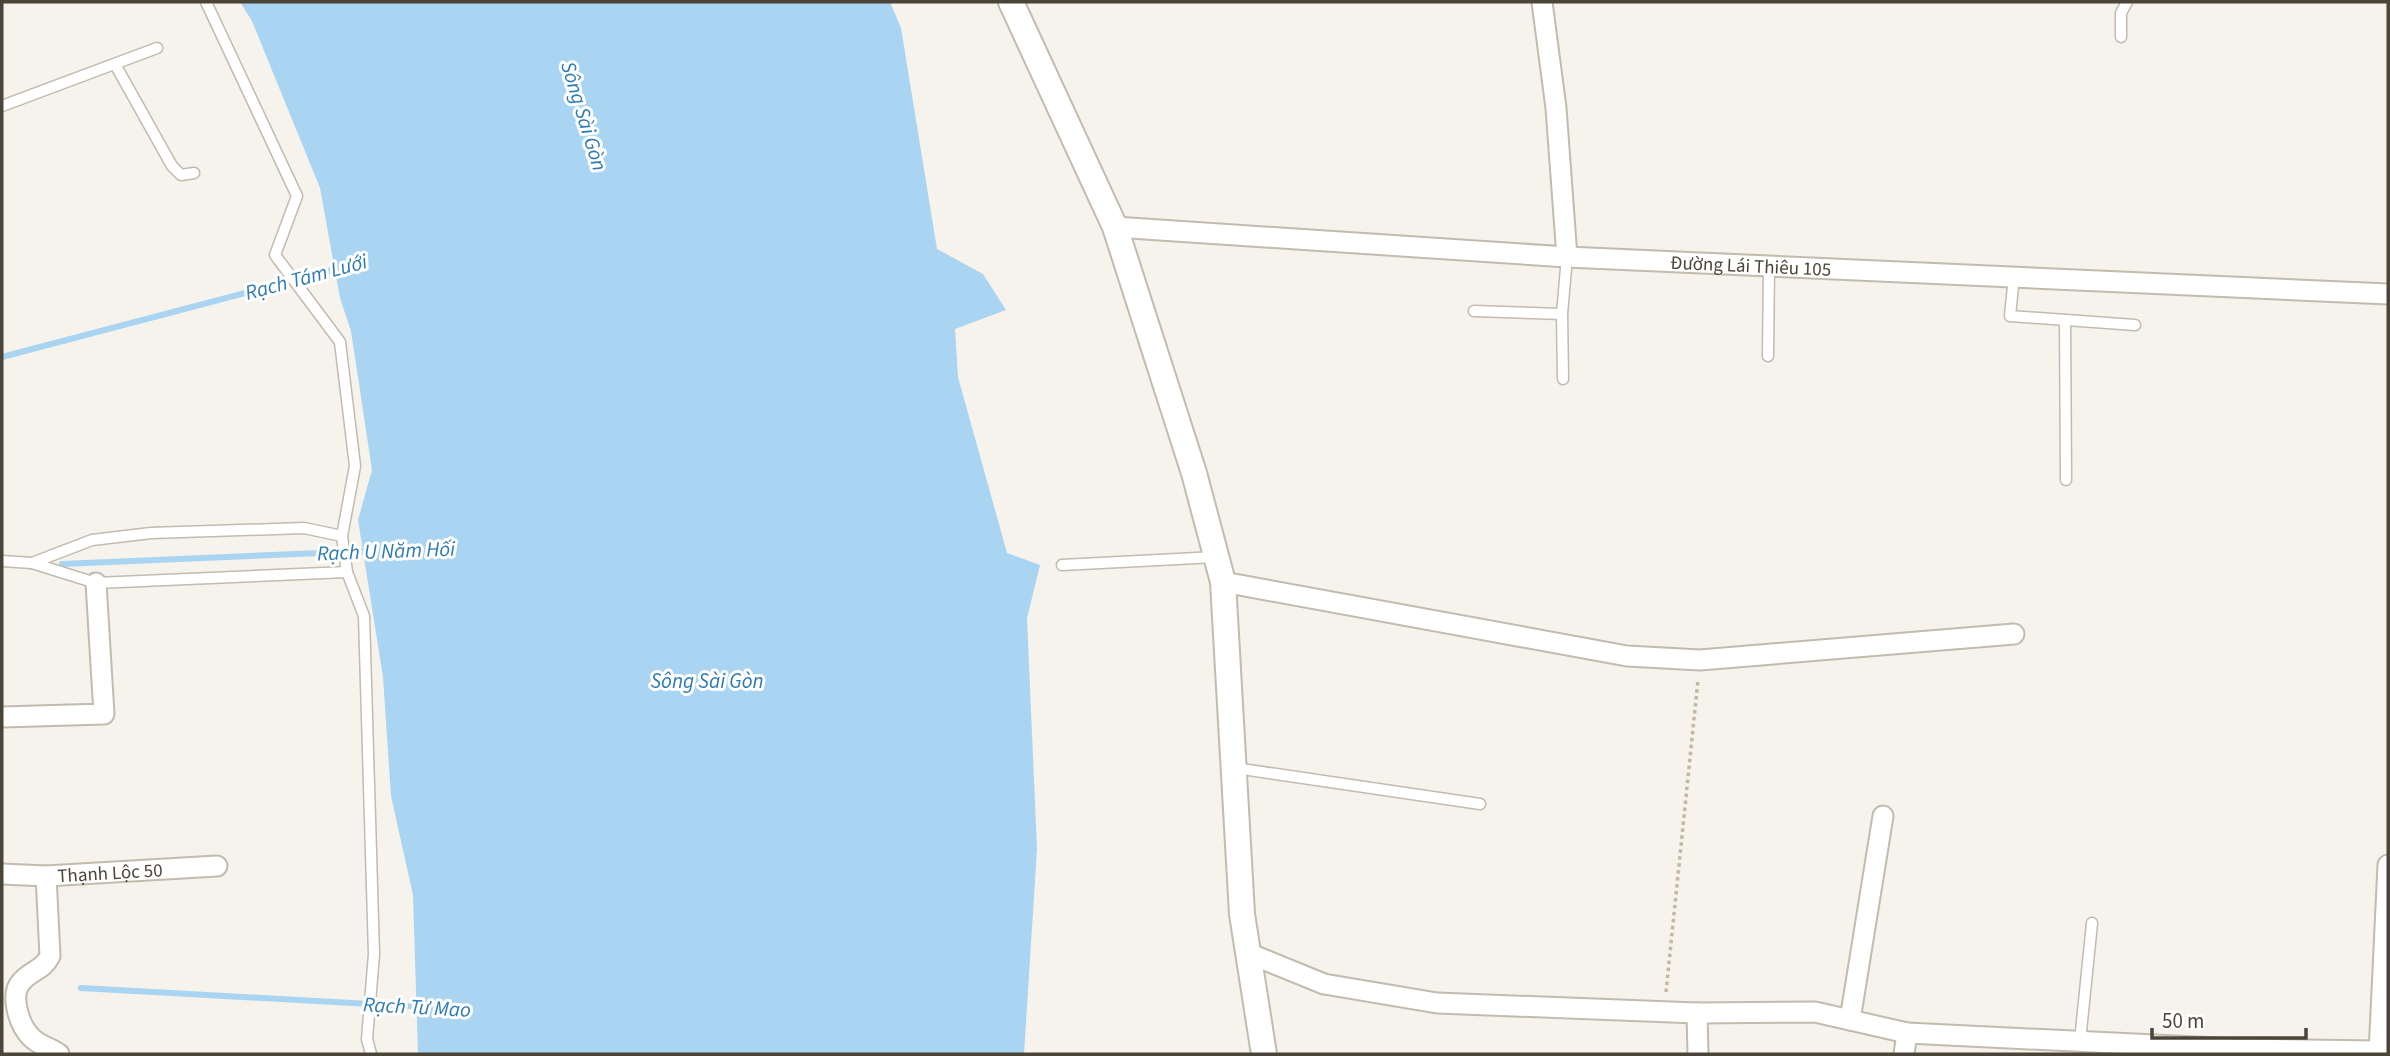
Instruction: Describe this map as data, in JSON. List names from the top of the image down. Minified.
{"streets":{"street":["Đường Lái Thiêu 105","Thạnh Lộc 50"]},"water":["Sông Sài Gòn","Rạch Tám Lưới","Rạch U Năm Hối","Rạch Tư Mao"],"scale_bar":"50 m"}
